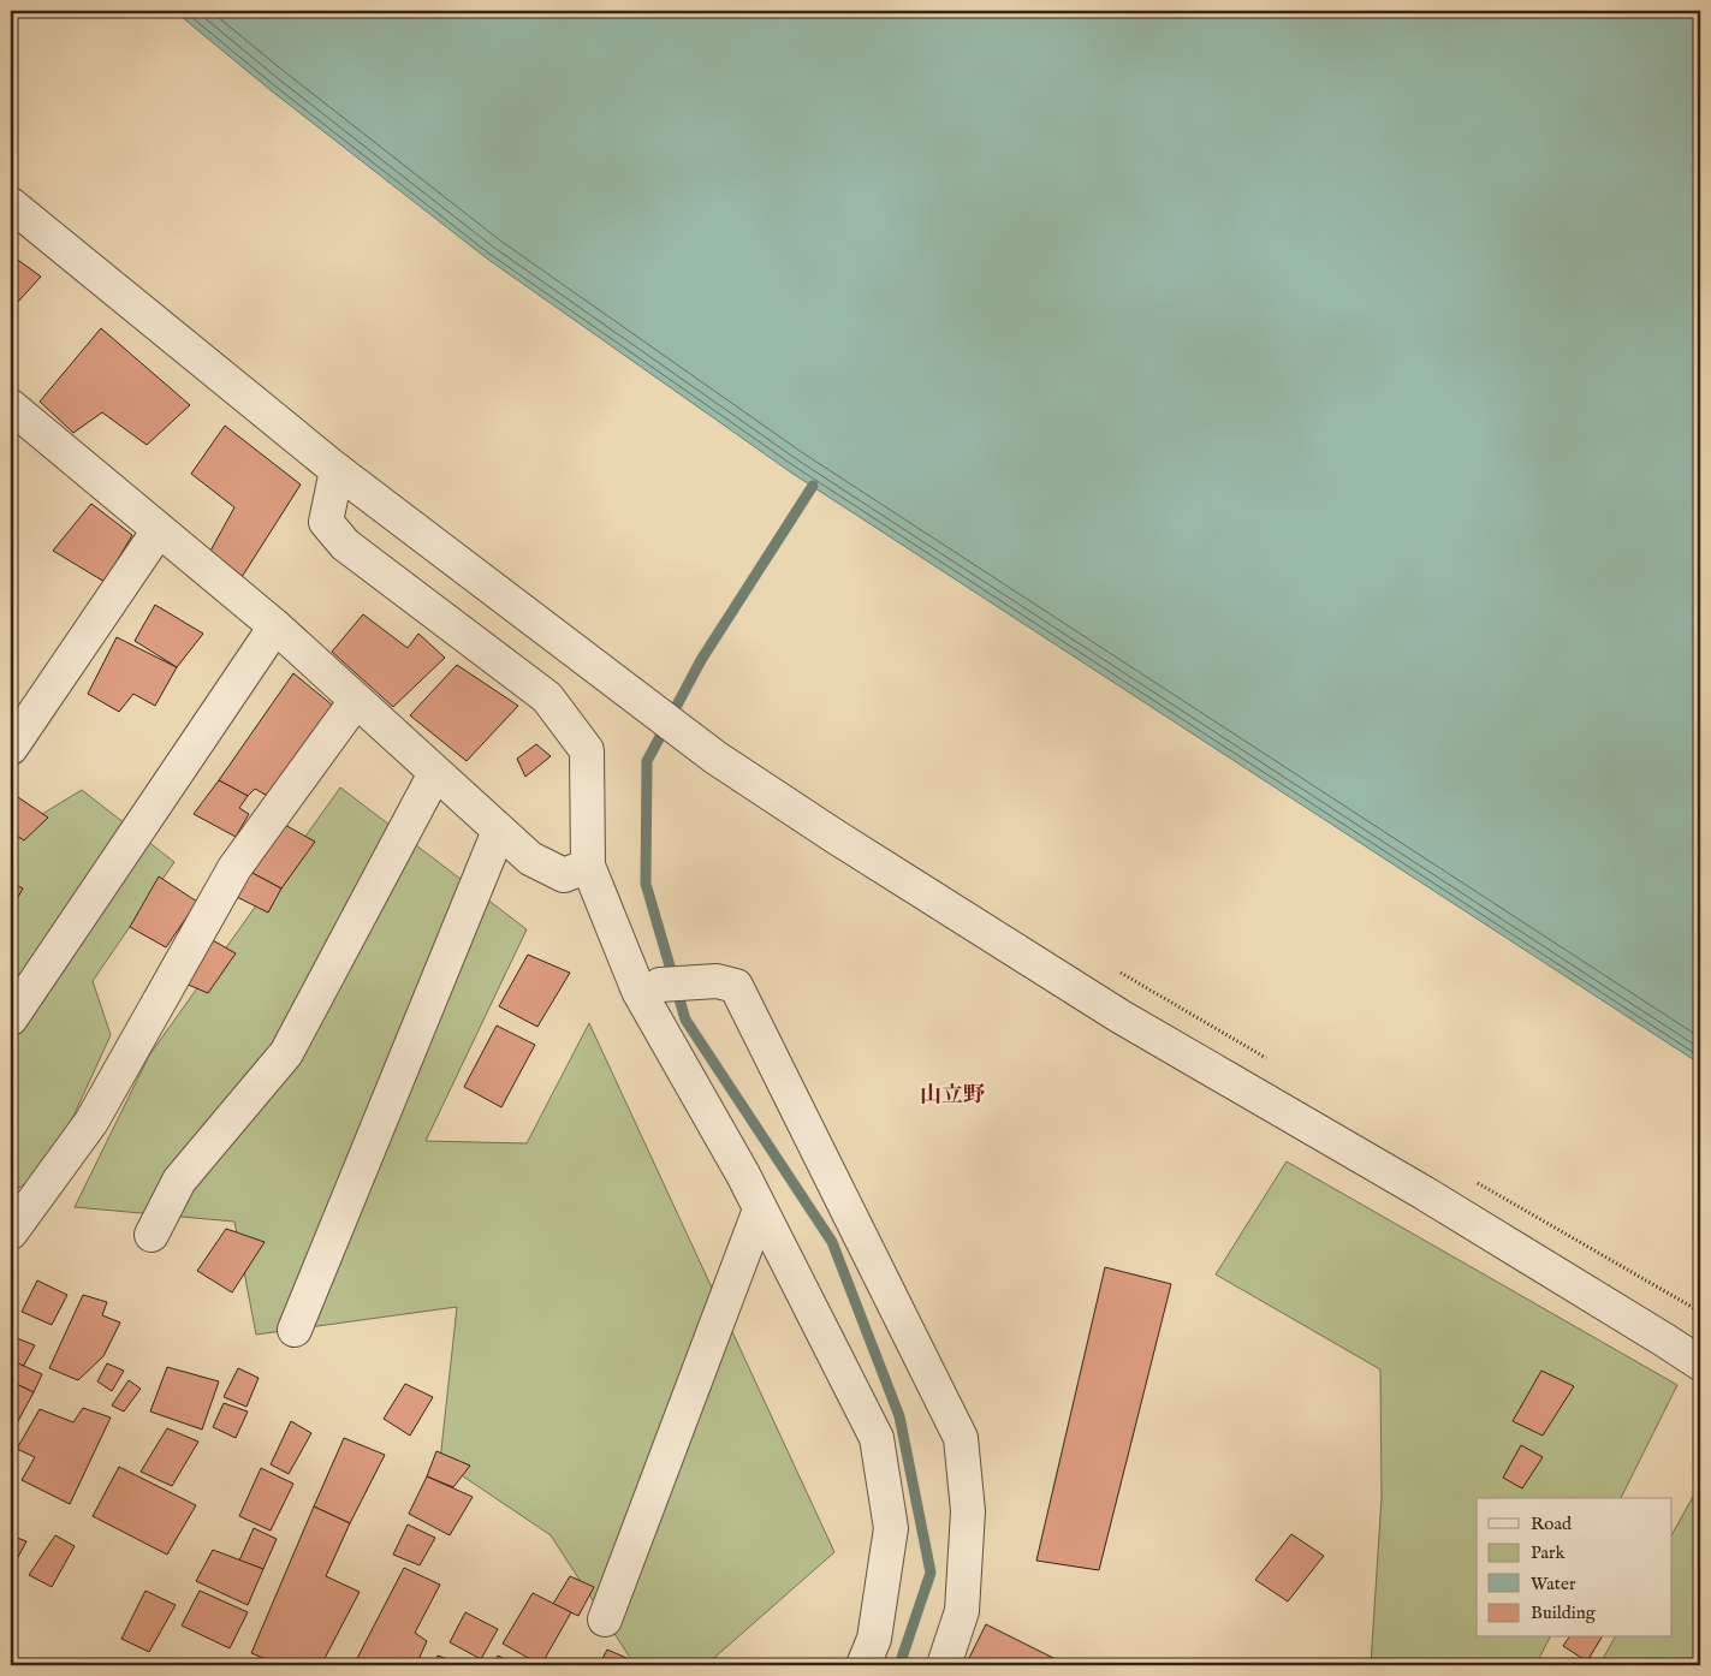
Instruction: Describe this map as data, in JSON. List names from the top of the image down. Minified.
{"districts":["山立野"],"legend":["Road","Park","Water","Building"]}
